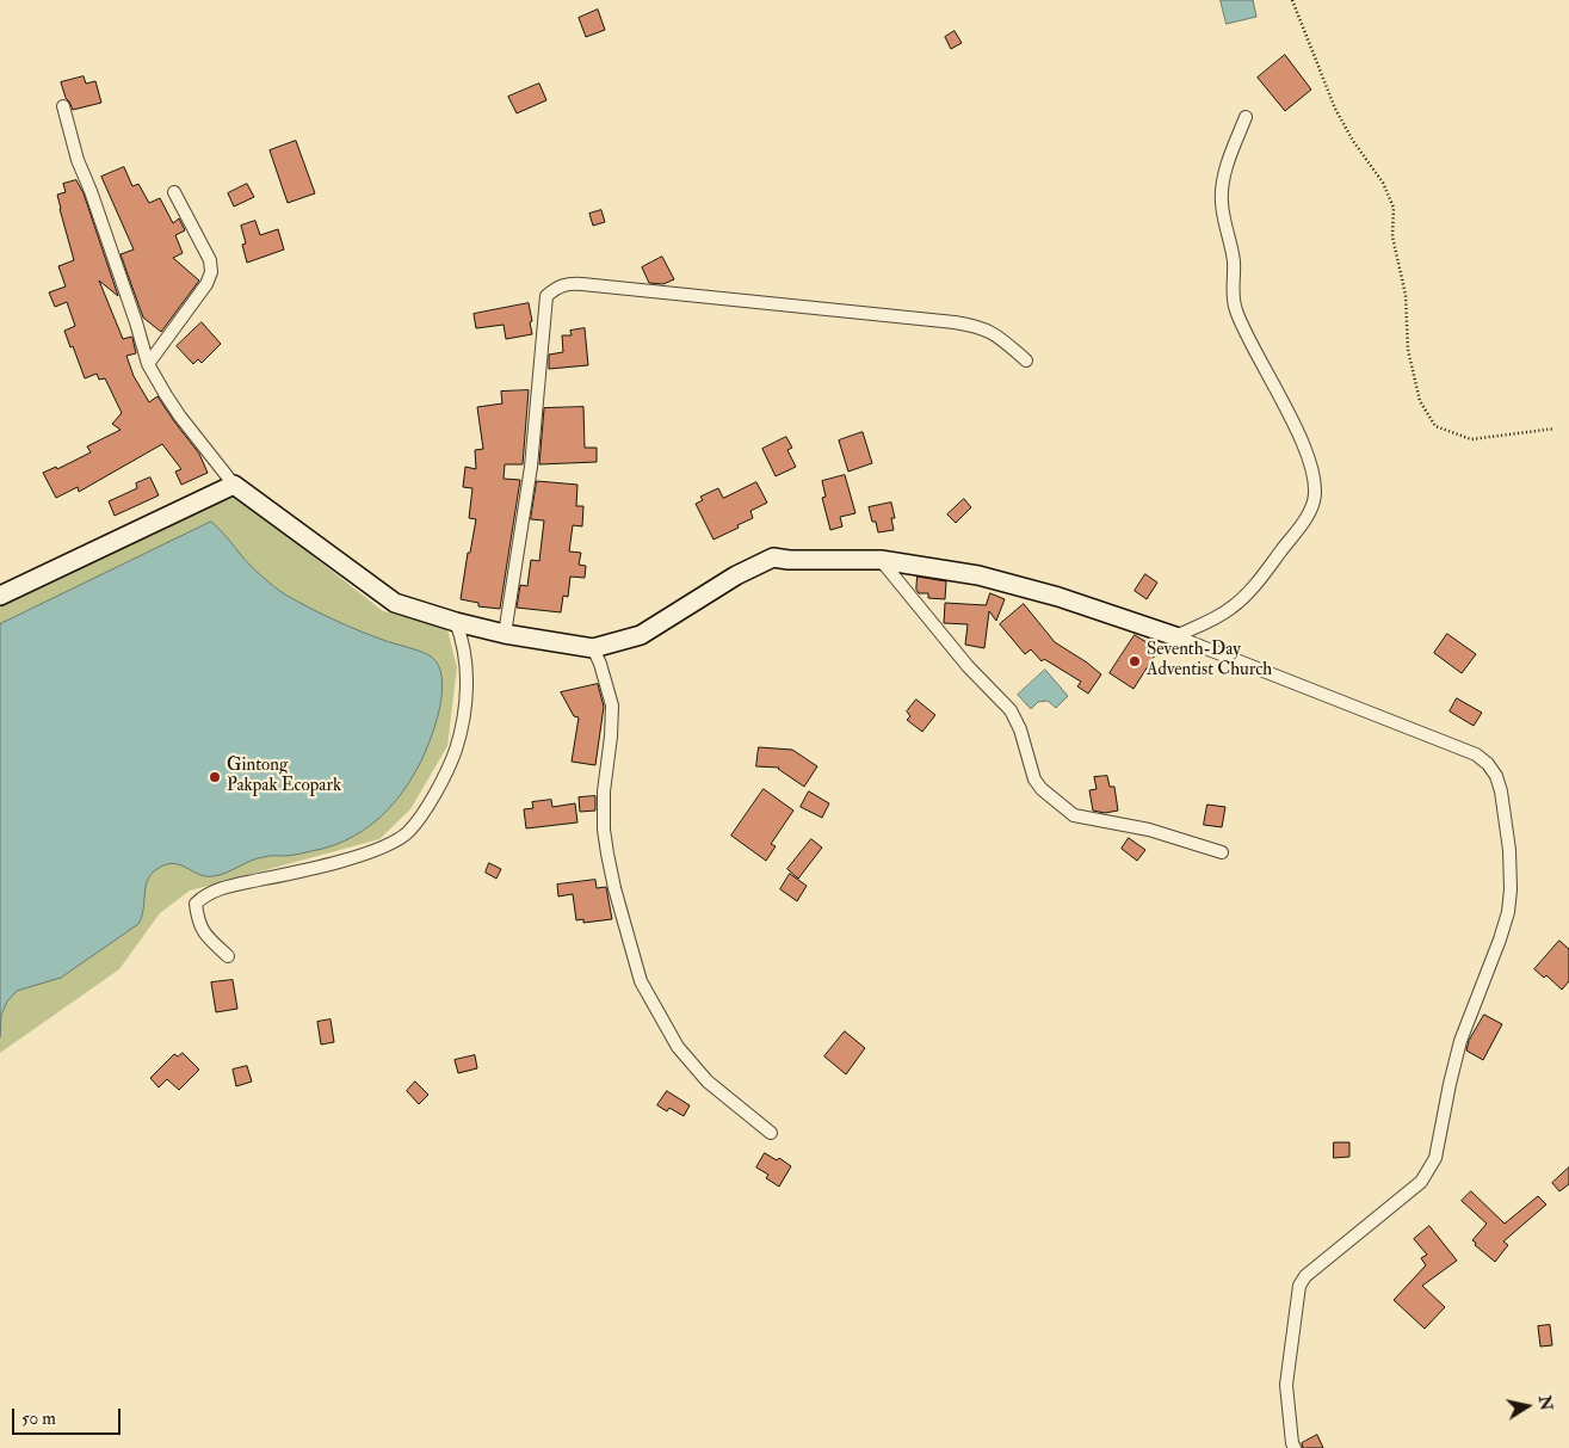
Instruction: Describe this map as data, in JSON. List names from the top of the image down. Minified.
{"places":["Seventh-Day Adventist Church","Gintong Pakpak Ecopark"],"scale_bar":"50 m","north":"right"}
